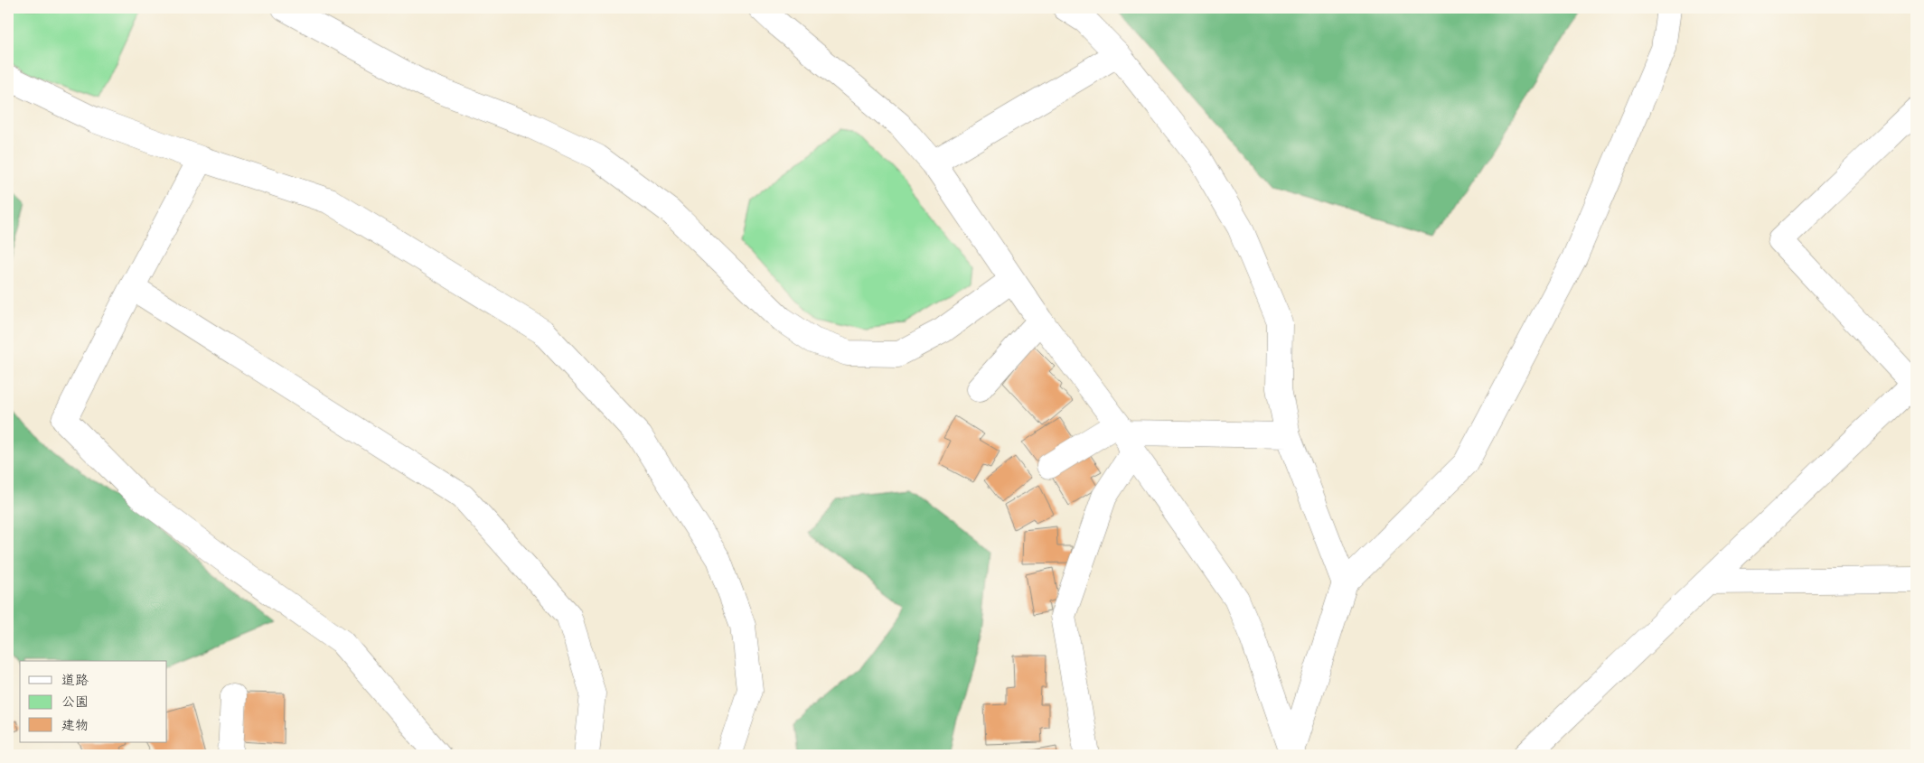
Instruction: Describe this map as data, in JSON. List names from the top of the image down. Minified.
{"legend":["道路","公園","建物"]}
